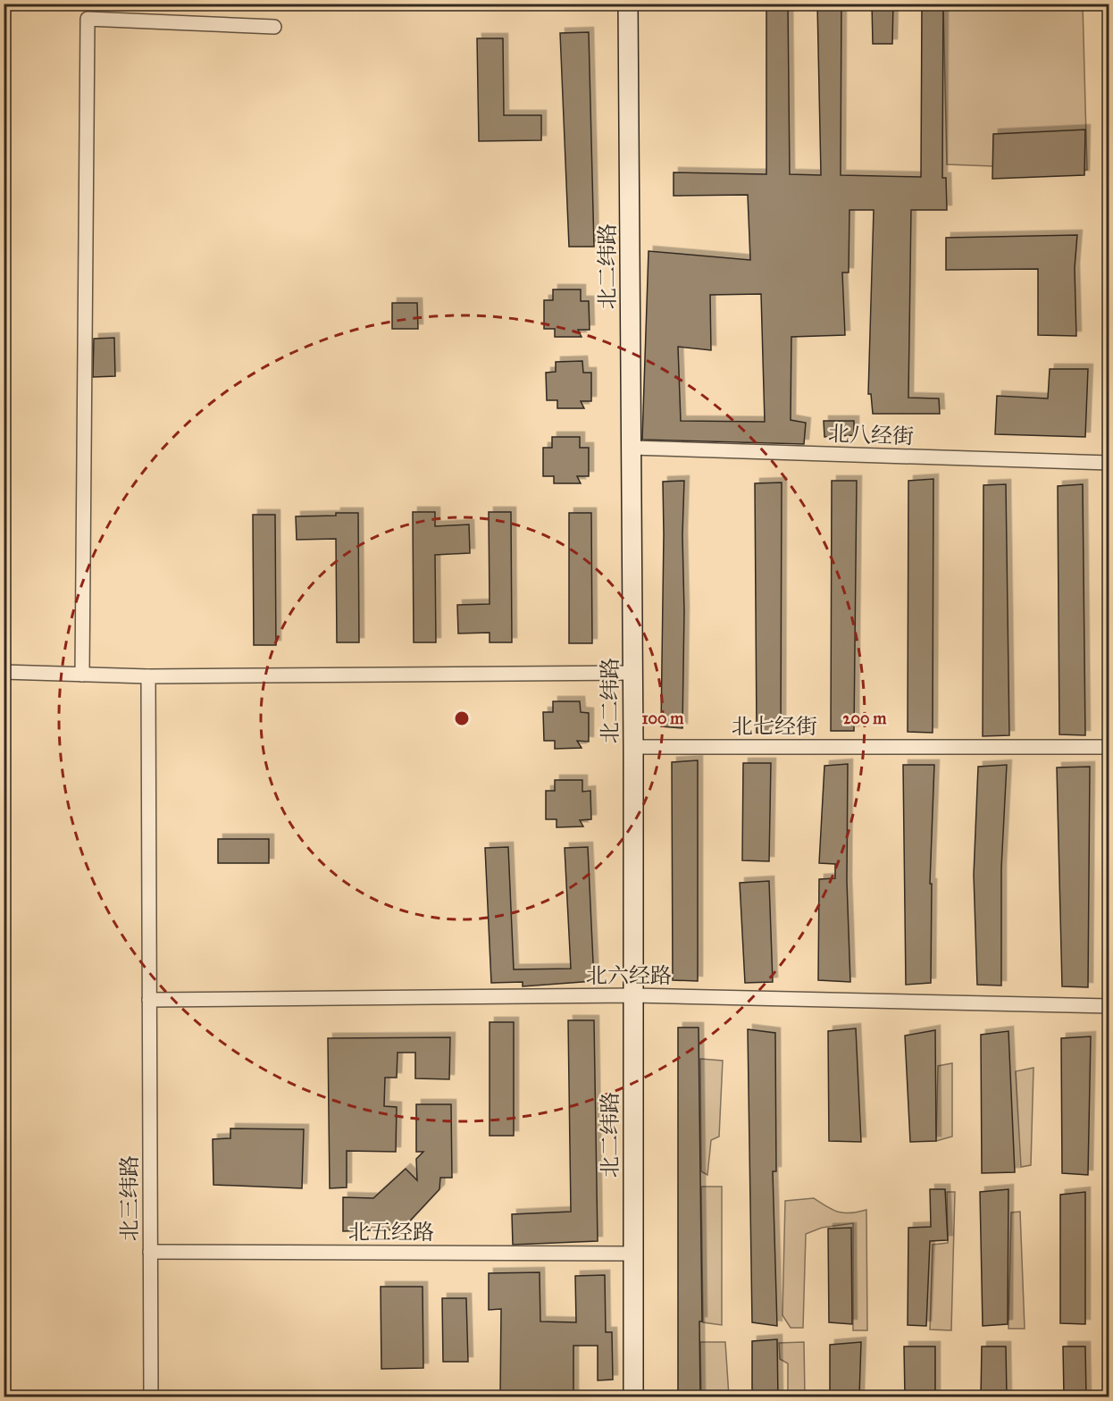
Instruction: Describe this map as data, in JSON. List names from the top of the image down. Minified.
{"streets":{"street":["北二纬路","北八经街","北七经街","北六经路","北三纬路","北五经路"]},"crossings":[["北二纬路","北八经街"],["北二纬路","北七经街"],["北二纬路","北六经路"],["北二纬路","北五经路"],["北六经路","北三纬路"],["北三纬路","北五经路"]],"rings":["100 m","200 m"]}
